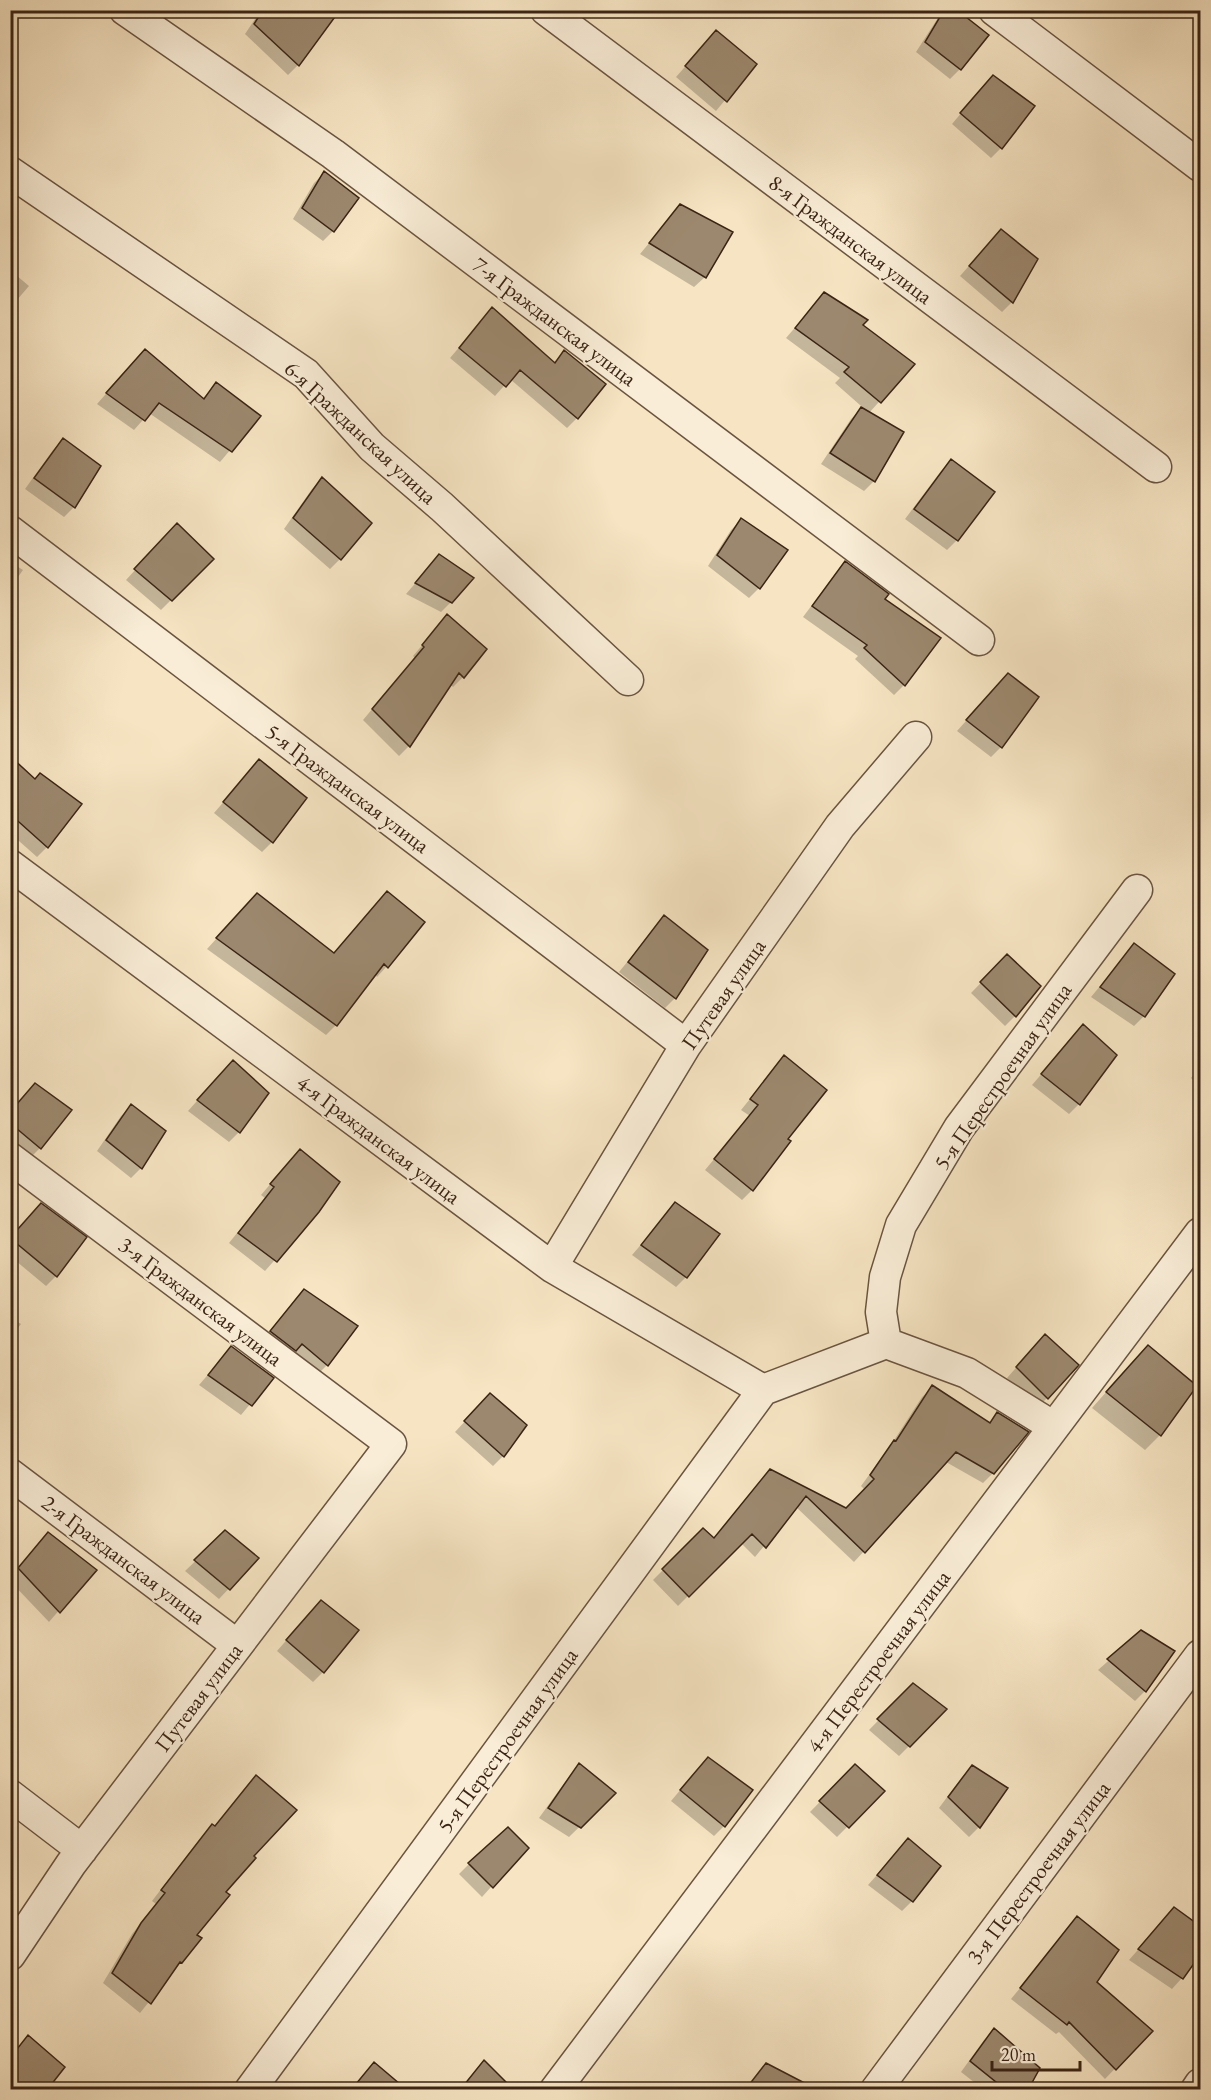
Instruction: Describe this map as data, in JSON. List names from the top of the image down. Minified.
{"streets":{"street":["8-я Гражданская улица","7-я Гражданская улица","6-я Гражданская улица","5-я Гражданская улица","Путевая улица","5-я Перестроечная улица","4-я Гражданская улица","3-я Гражданская улица","2-я Гражданская улица","4-я Перестроечная улица","3-я Перестроечная улица"]},"crossings":[["5-я Гражданская улица","Путевая улица"],["Путевая улица","4-я Гражданская улица"],["Путевая улица","3-я Гражданская улица"],["Путевая улица","2-я Гражданская улица"],["5-я Перестроечная улица","4-я Гражданская улица"]],"scale_bar":"20 m"}
